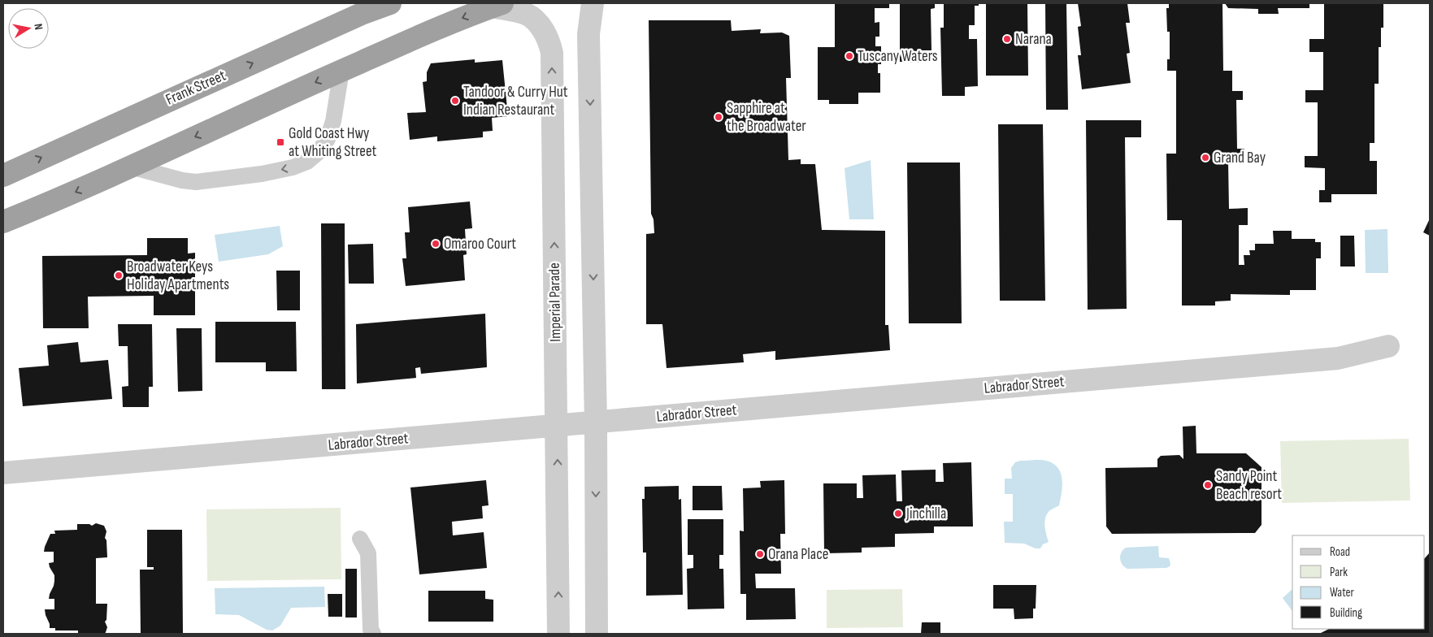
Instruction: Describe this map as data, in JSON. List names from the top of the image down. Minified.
{"streets":{"highway":["Frank Street"],"street":["Imperial Parade","Labrador Street"]},"crossings":[["Imperial Parade","Labrador Street"]],"places":{"other":["Narana","Tuscany Waters","Tandoor & Curry Hut Indian Restaurant","Sapphire at the Broadwater","Grand Bay","Omaroo Court","Broadwater Keys Holiday Apartments","Sandy Point Beach resort","Jinchilla","Orana Place"],"transit":["Gold Coast Hwy at Whiting Street"]},"legend":["Road","Park","Water","Building"],"north":"right"}
